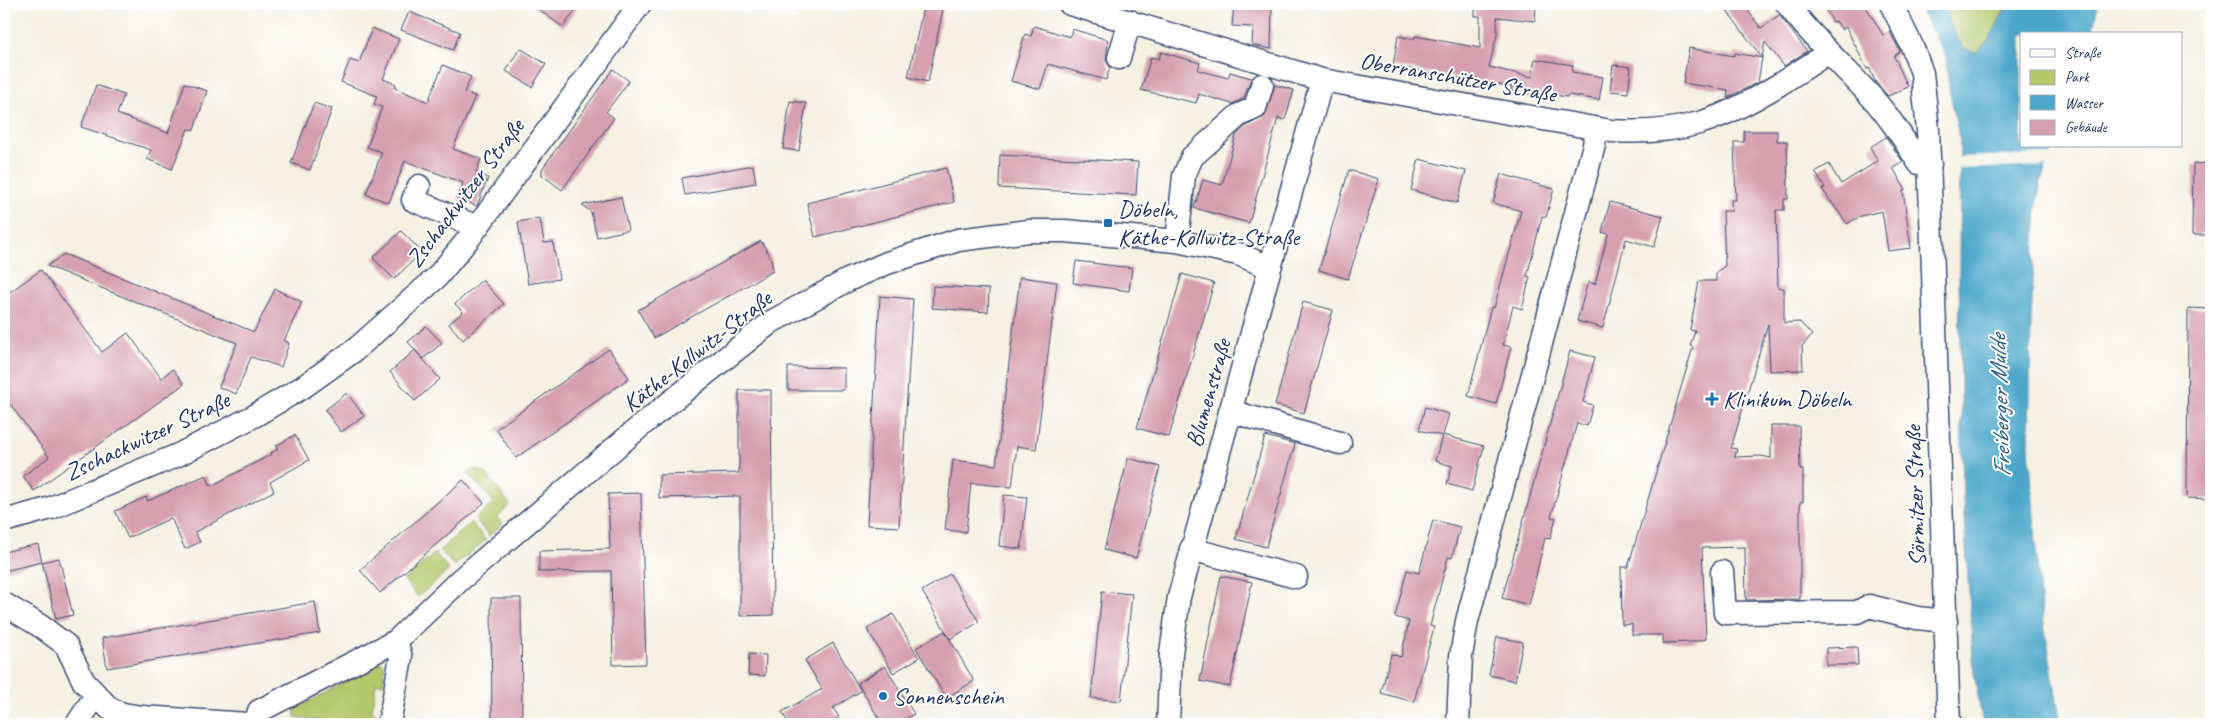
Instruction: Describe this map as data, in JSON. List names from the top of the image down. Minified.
{"streets":{"street":["Oberranschützer Straße","Zschackwitzer Straße","Käthe-Kollwitz-Straße","Blumenstraße","Sörmitzer Straße"]},"crossings":[["Oberranschützer Straße","Blumenstraße"],["Käthe-Kollwitz-Straße","Blumenstraße"]],"water":["Freiberger Mulde"],"places":{"transit":["Döbeln, Käthe-Kollwitz-Straße"],"health":["Klinikum Döbeln"],"other":["Sonnenschein"]},"legend":["Straße","Park","Wasser","Gebäude"]}
